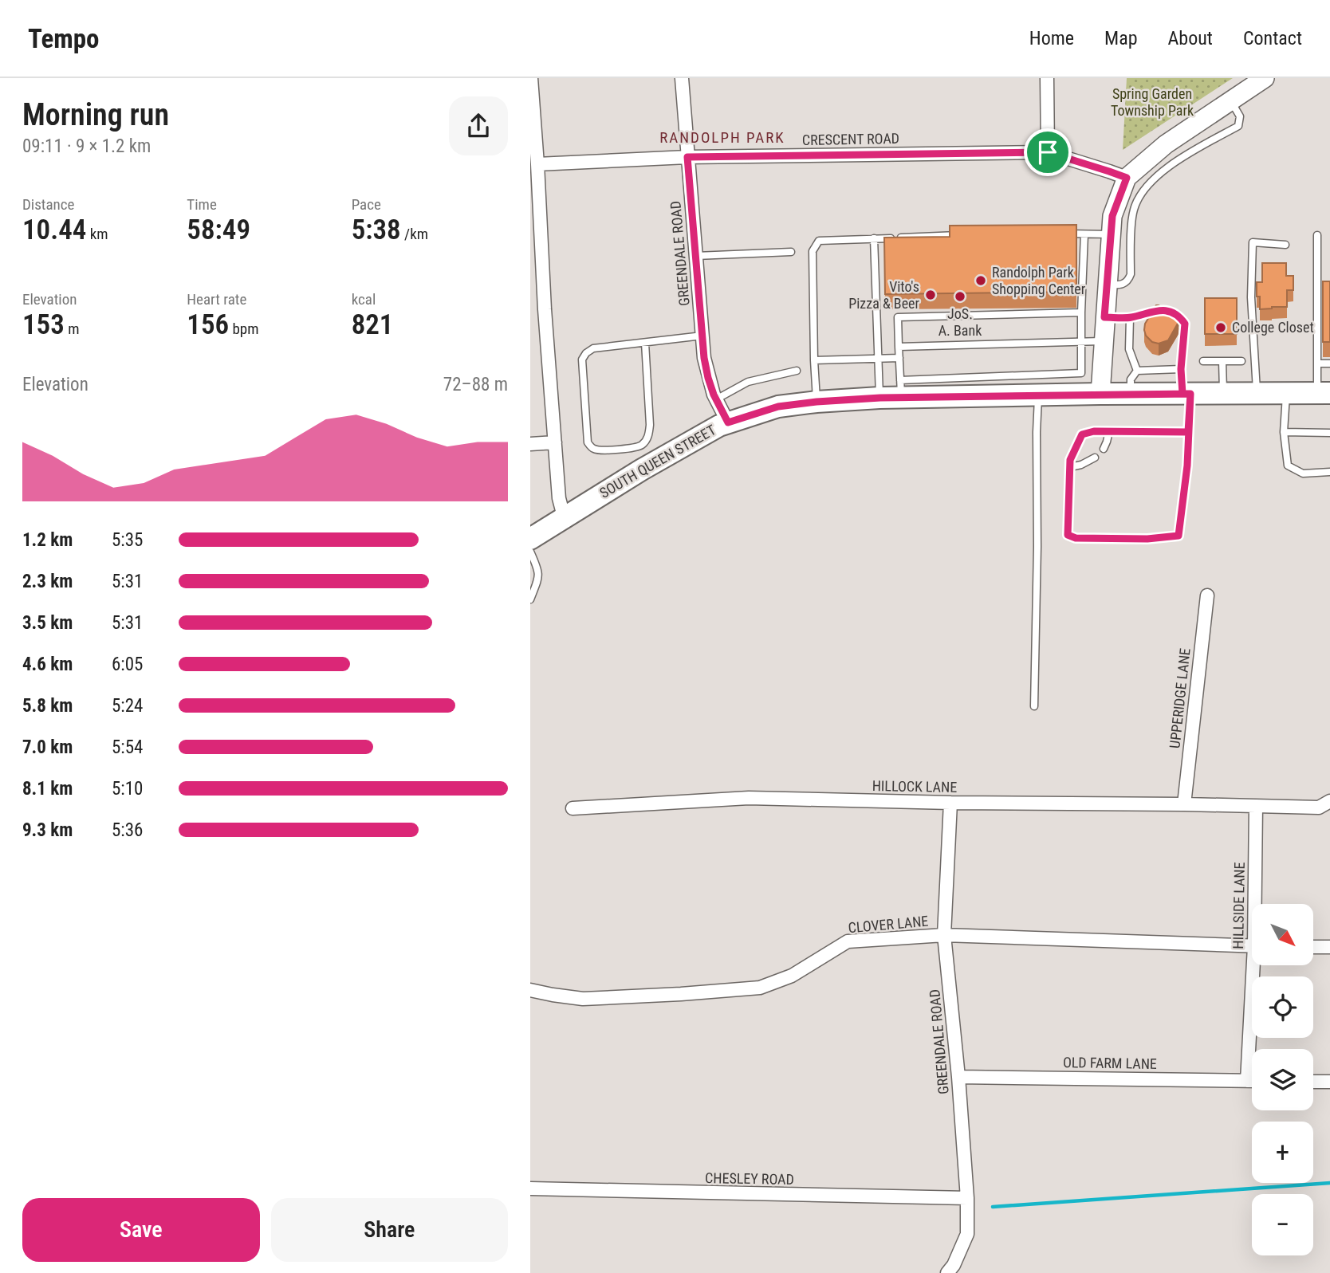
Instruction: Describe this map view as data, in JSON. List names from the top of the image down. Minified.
{"streets":{"main road":["SOUTH QUEEN STREET"],"street":["CRESCENT ROAD","GREENDALE ROAD","UPPERIDGE LANE","HILLOCK LANE","HILLSIDE LANE","CLOVER LANE","OLD FARM LANE","CHESLEY ROAD"]},"crossings":[["CRESCENT ROAD","GREENDALE ROAD"],["GREENDALE ROAD","SOUTH QUEEN STREET"],["GREENDALE ROAD","HILLOCK LANE"],["GREENDALE ROAD","CLOVER LANE"],["GREENDALE ROAD","OLD FARM LANE"],["GREENDALE ROAD","CHESLEY ROAD"],["UPPERIDGE LANE","HILLOCK LANE"],["HILLOCK LANE","HILLSIDE LANE"],["HILLSIDE LANE","OLD FARM LANE"]],"districts":["RANDOLPH PARK"],"parks":["Spring Garden Township Park"],"places":["Randolph Park Shopping Center","Vito's Pizza & Beer","JoS. A. Bank","College Closet"],"north":"bottom right","page":{"header":"Tempo","nav":["Home","Map","About","Contact"],"heading":["Morning run","09:11 · 9 × 1.2 km"],"stats":[["Distance","10.44 km"],["Time","58:49"],["Pace","5:38 /km"],["Elevation","153 m"],["Heart rate","156 bpm"],["kcal","821"]],"chart":["Elevation","72–88 m"],"list":[{"name":"1.2 km","note":"5:35"},{"name":"2.3 km","note":"5:31"},{"name":"3.5 km","note":"5:31"},{"name":"4.6 km","note":"6:05"},{"name":"5.8 km","note":"5:24"},{"name":"7.0 km","note":"5:54"},{"name":"8.1 km","note":"5:10"},{"name":"9.3 km","note":"5:36"}],"map_buttons":["+","−"],"buttons":["Save","Share"]}}
